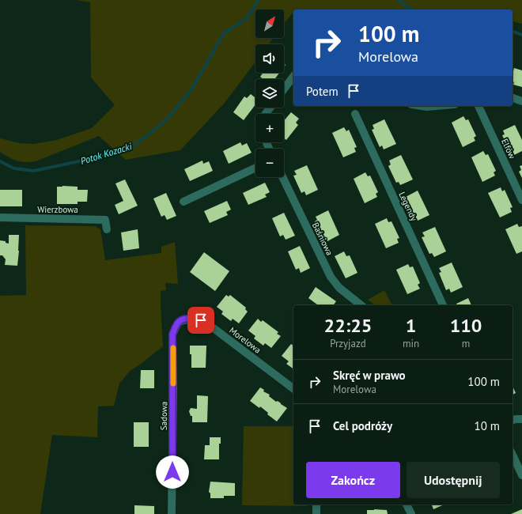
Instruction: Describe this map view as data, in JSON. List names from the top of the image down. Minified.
{"streets":{"street":["Elfów","Legendy","Wierzbowa","Baśniowa","Morelowa","Sadowa"]},"crossings":[["Morelowa","Sadowa"]],"water":["Potok Kozacki"],"north":"top right","page":{"map_buttons":["+","−"],"turn":["100 m","Morelowa"],"then":"Potem","eta":["22:25","Przyjazd","1","min","110","m"],"list":[{"name":"Skręć w prawo","note":"Morelowa","value":"100 m"},{"name":"Cel podróży","value":"10 m"}],"buttons":["Zakończ","Udostępnij"]}}
